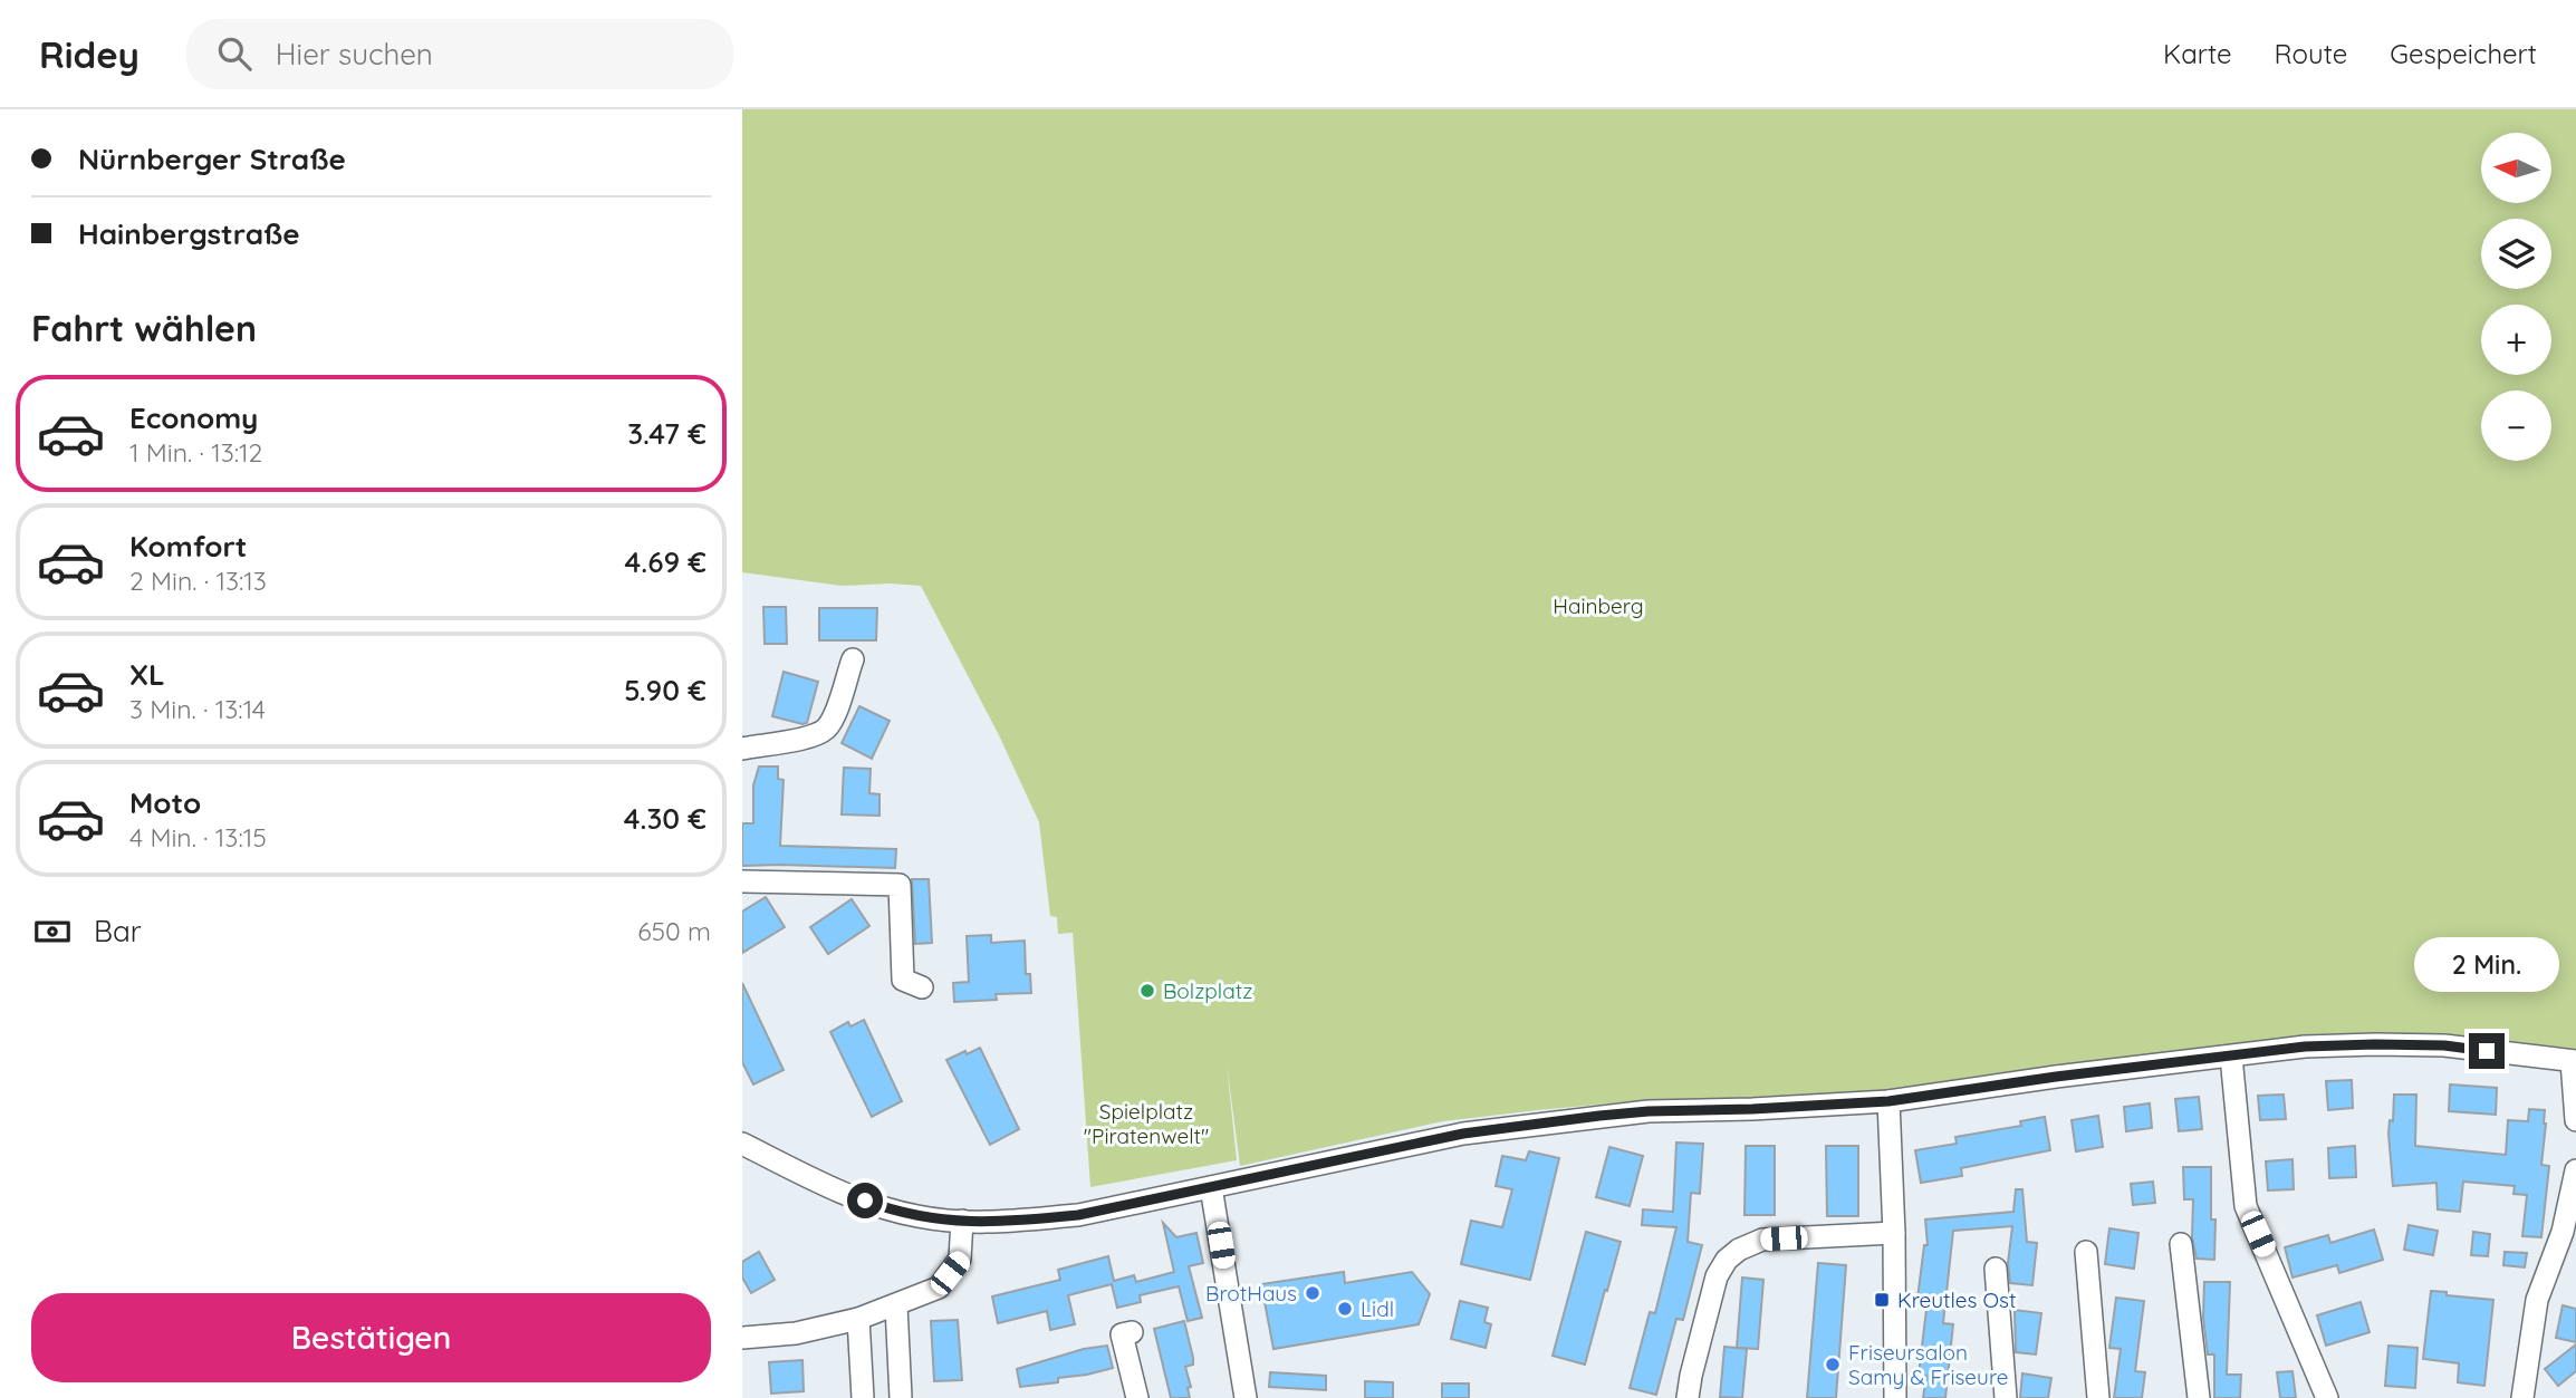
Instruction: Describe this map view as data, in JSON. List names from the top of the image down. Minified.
{"parks":["Hainberg","Spielplatz \"Piratenwelt\""],"places":{"other":["Bolzplatz","BrotHaus","Lidl","Friseursalon Samy & Friseure"],"transit":["Kreutles Ost"]},"north":"left","page":{"header":"Ridey","search":"Hier suchen","nav":["Karte","Route","Gespeichert"],"banner":["Nürnberger Straße","Hainbergstraße"],"map_buttons":["+","−"],"heading":"Fahrt wählen","list":[{"name":"Economy","note":"1 Min. · 13:12","value":"3.47 €"},{"name":"Komfort","note":"2 Min. · 13:13","value":"4.69 €"},{"name":"XL","note":"3 Min. · 13:14","value":"5.90 €"},{"name":"Moto","note":"4 Min. · 13:15","value":"4.30 €"}],"pay":["Bar","650 m"],"bubble":"2 Min.","buttons":"Bestätigen"}}
